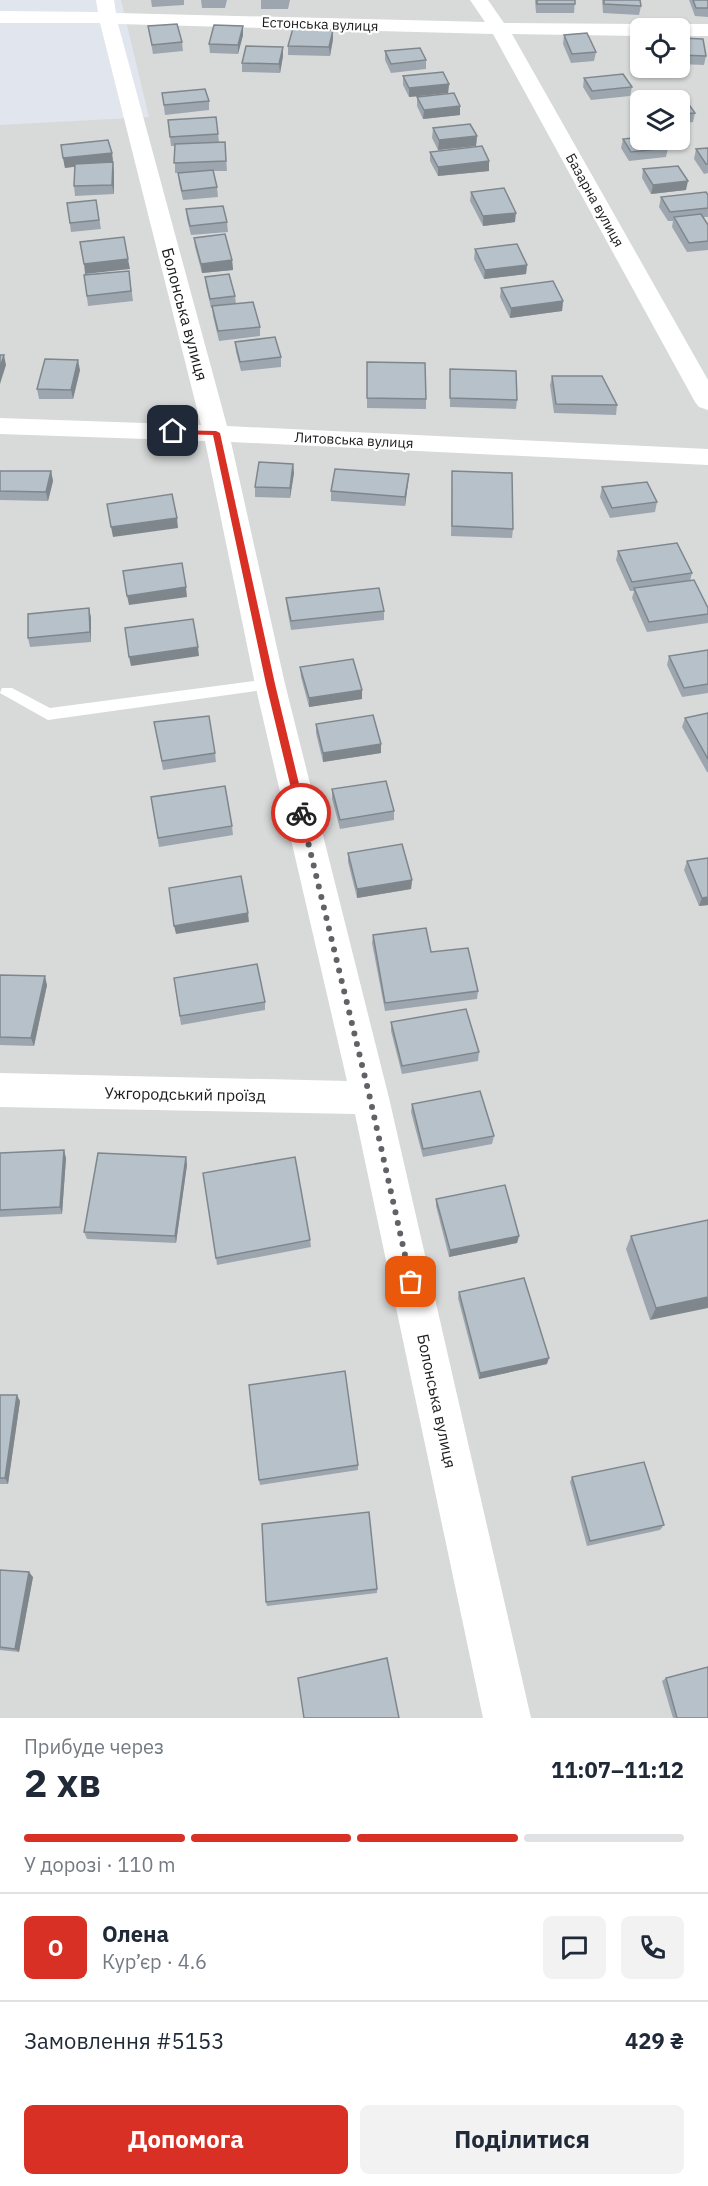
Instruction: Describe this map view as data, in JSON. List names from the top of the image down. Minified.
{"streets":{"street":["Естонська вулиця","Базарна вулиця","Болонська вулиця","Литовська вулиця","Ужгородський проїзд"]},"crossings":[["Естонська вулиця","Базарна вулиця"],["Естонська вулиця","Болонська вулиця"],["Болонська вулиця","Литовська вулиця"],["Болонська вулиця","Ужгородський проїзд"]],"page":{"heading":["2 хв","Прибуде через","11:07–11:12"],"panel":["Олена","Кур’єр · 4.6","Замовлення #5153","429 ₴"],"bar":"У дорозі · 110 m","round":"О","buttons":["Допомога","Поділитися"]}}
